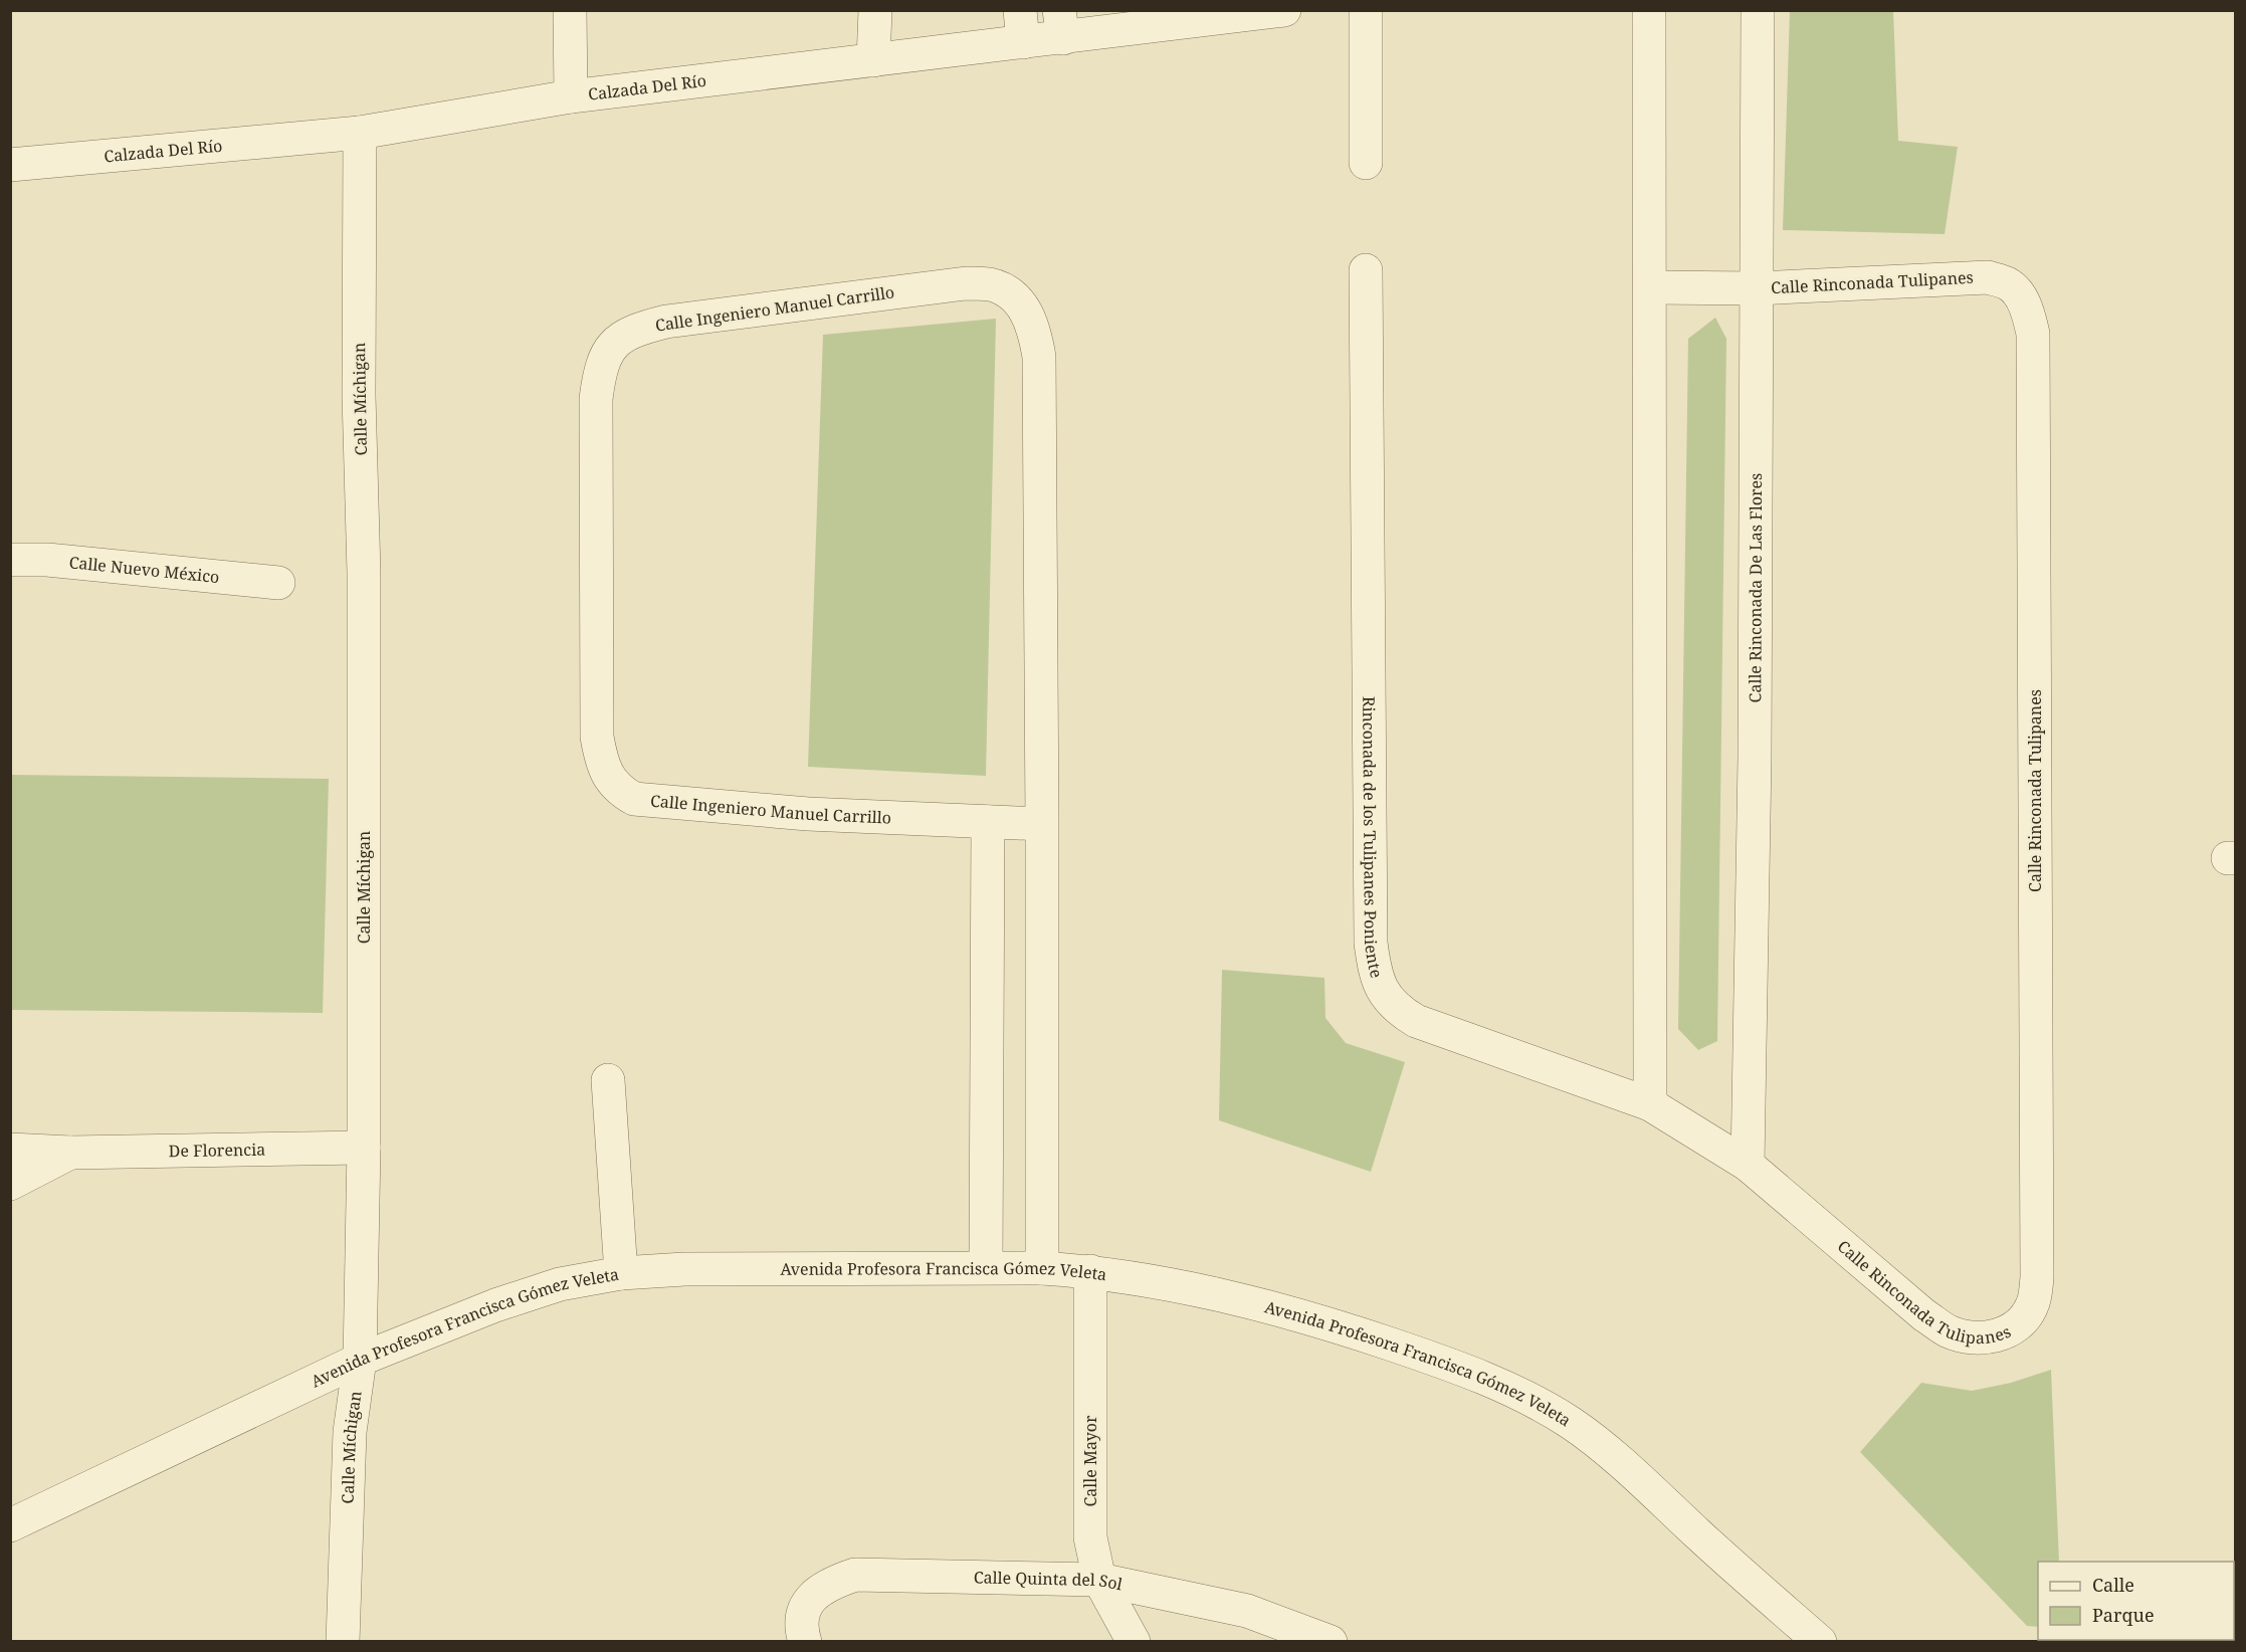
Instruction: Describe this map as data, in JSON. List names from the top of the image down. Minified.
{"streets":{"street":["Calzada Del Río","Calle Rinconada Tulipanes","Calle Ingeniero Manuel Carrillo","Calle Míchigan","Calle Nuevo México","Calle Rinconada De Las Flores","Rinconada de los Tulipanes Poniente","De Florencia","Avenida Profesora Francisca Gómez Veleta","Calle Mayor","Calle Quinta del Sol"]},"crossings":[["Calzada Del Río","Calle Míchigan"],["Calle Rinconada Tulipanes","Calle Rinconada De Las Flores"],["Calle Rinconada Tulipanes","Rinconada de los Tulipanes Poniente"],["Calle Ingeniero Manuel Carrillo","Avenida Profesora Francisca Gómez Veleta"],["Calle Míchigan","De Florencia"],["Calle Míchigan","Avenida Profesora Francisca Gómez Veleta"],["Calle Rinconada De Las Flores","Rinconada de los Tulipanes Poniente"],["Avenida Profesora Francisca Gómez Veleta","Calle Mayor"],["Calle Mayor","Calle Quinta del Sol"]],"legend":["Calle","Parque"]}
